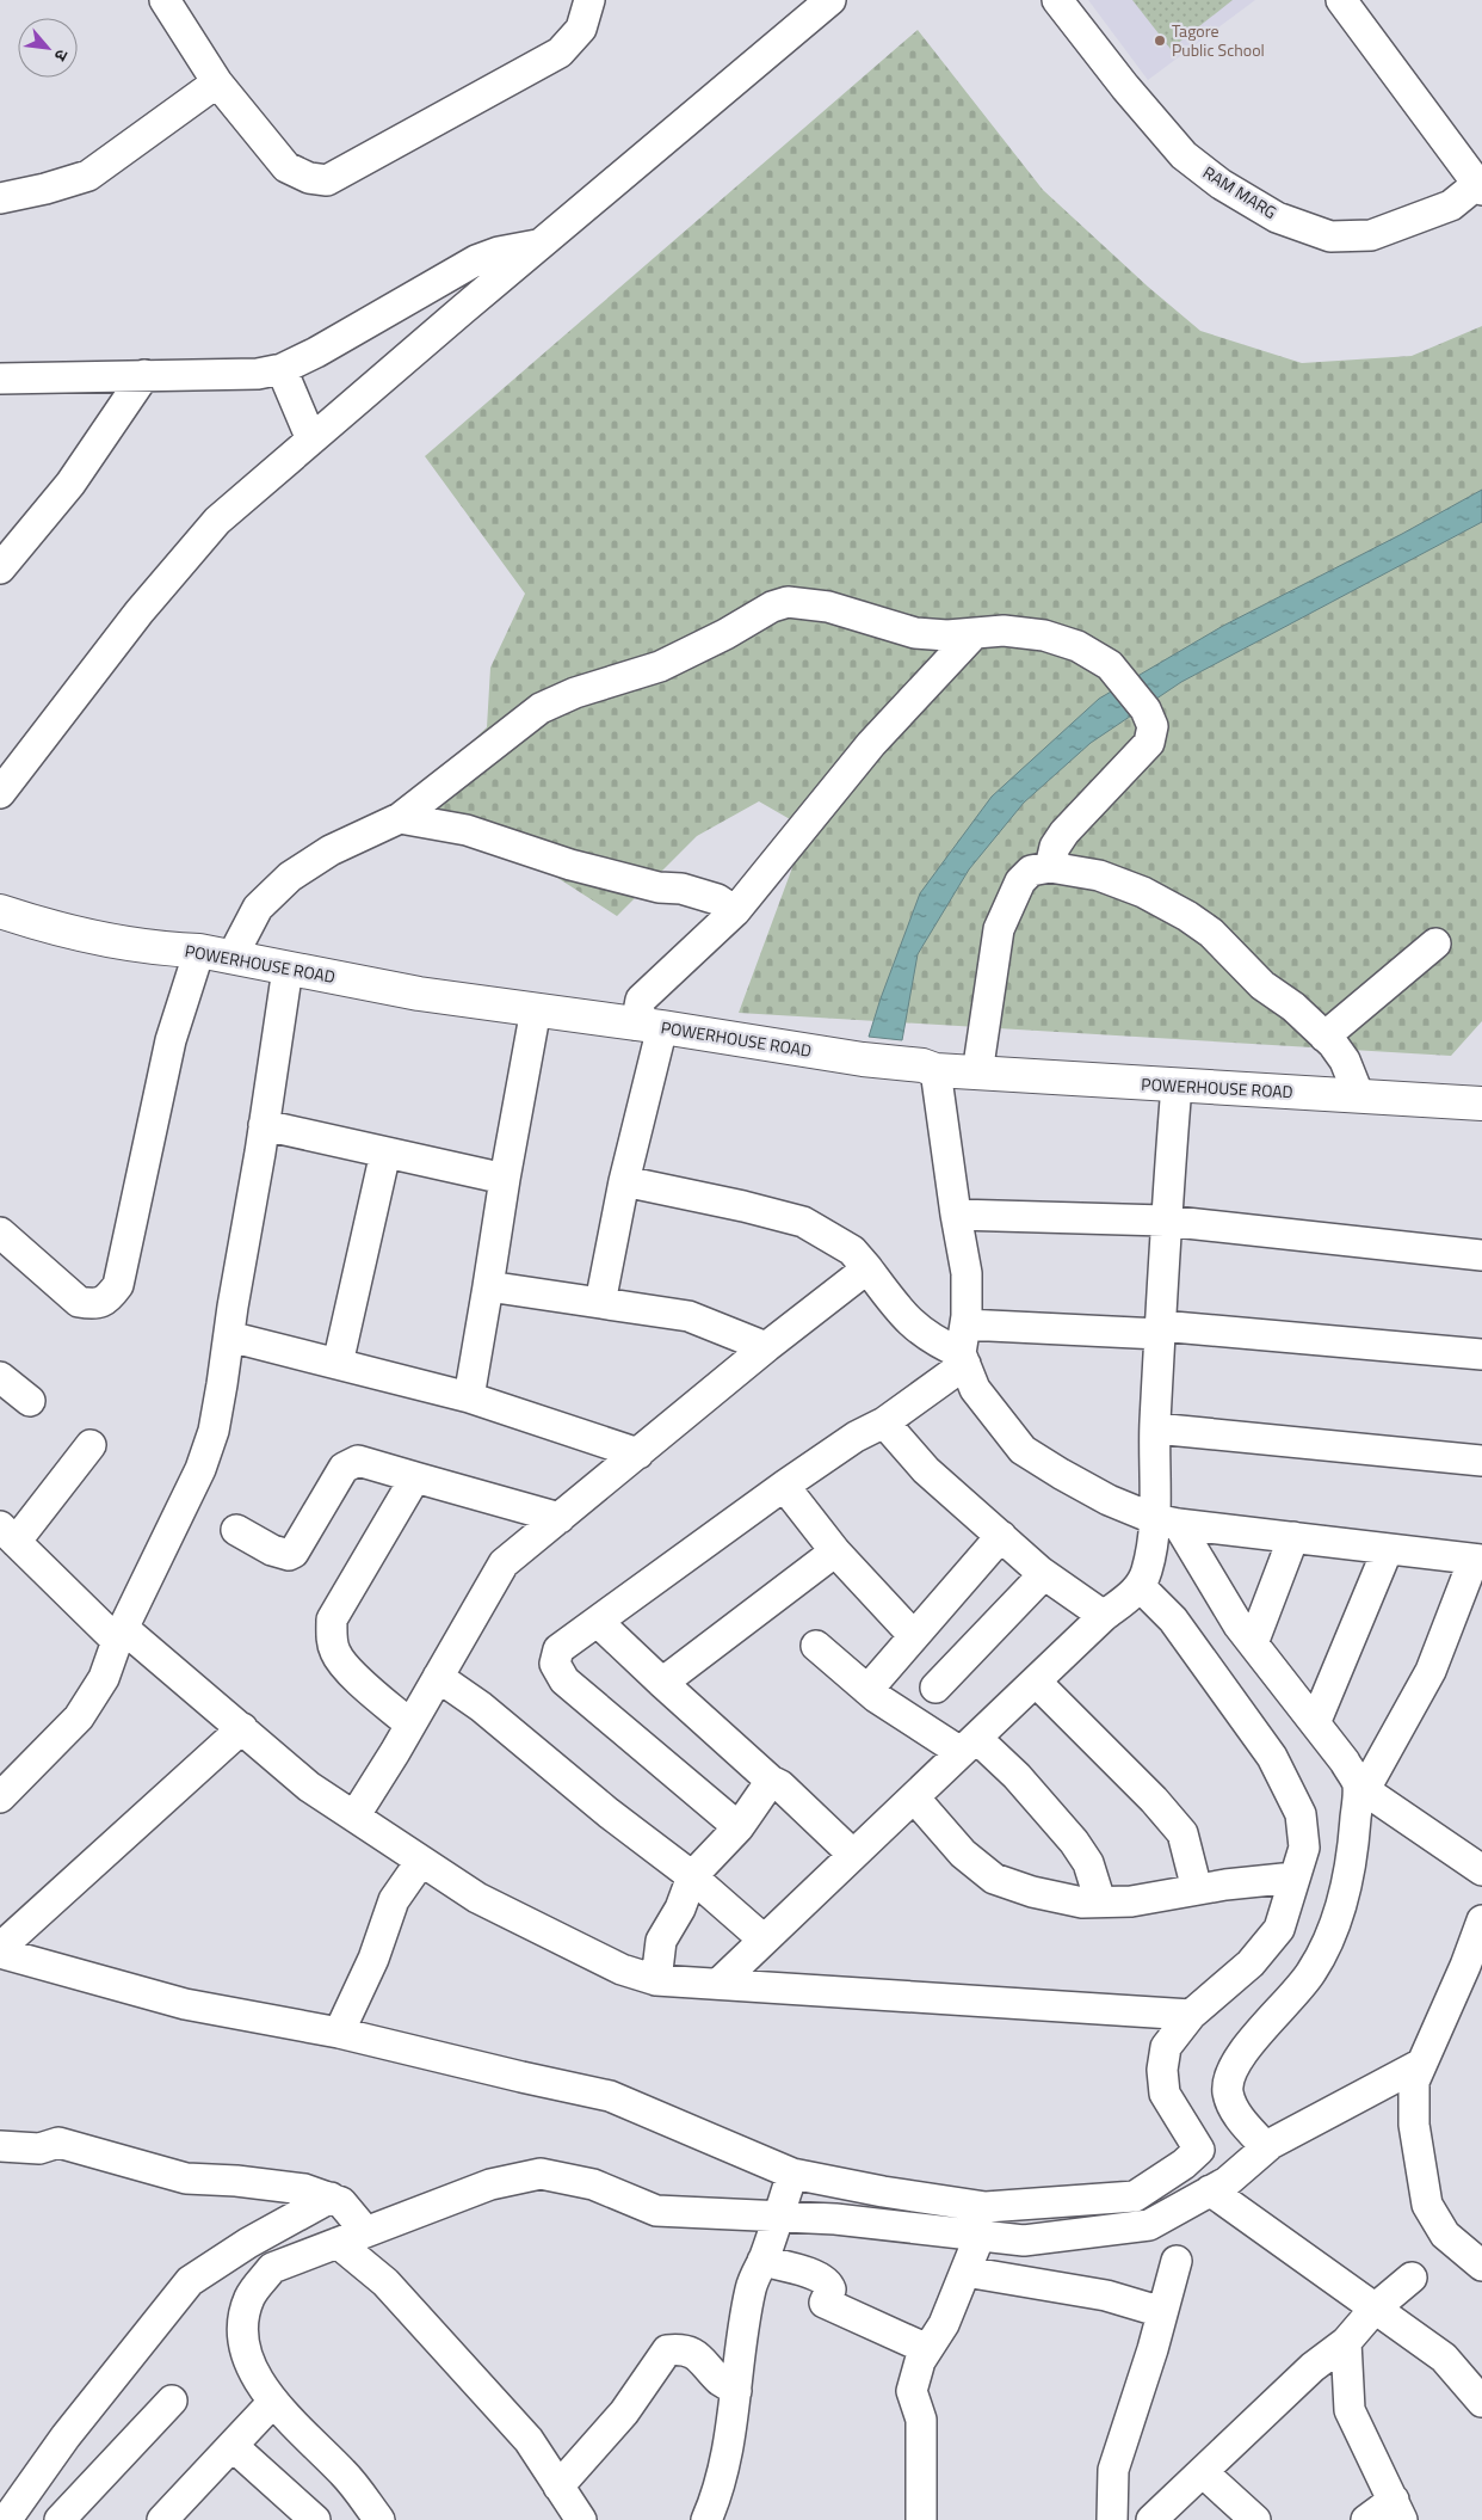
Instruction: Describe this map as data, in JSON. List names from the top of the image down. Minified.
{"streets":{"main road":["POWERHOUSE ROAD"],"street":["RAM MARG"]},"places":["Tagore Public School"],"north":"bottom right"}
